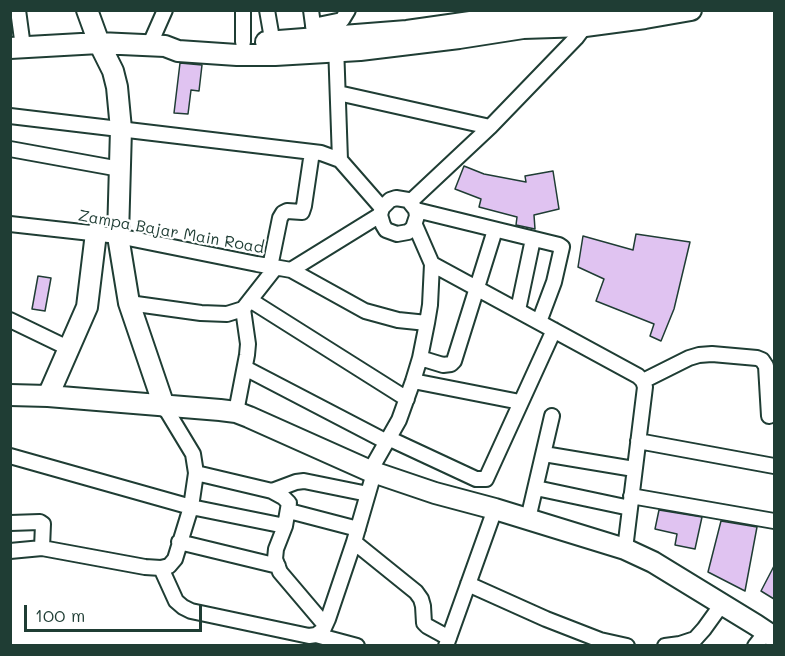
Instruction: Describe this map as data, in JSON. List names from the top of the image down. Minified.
{"streets":{"street":["Zampa Bajar Main Road"]},"scale_bar":"100 m"}
